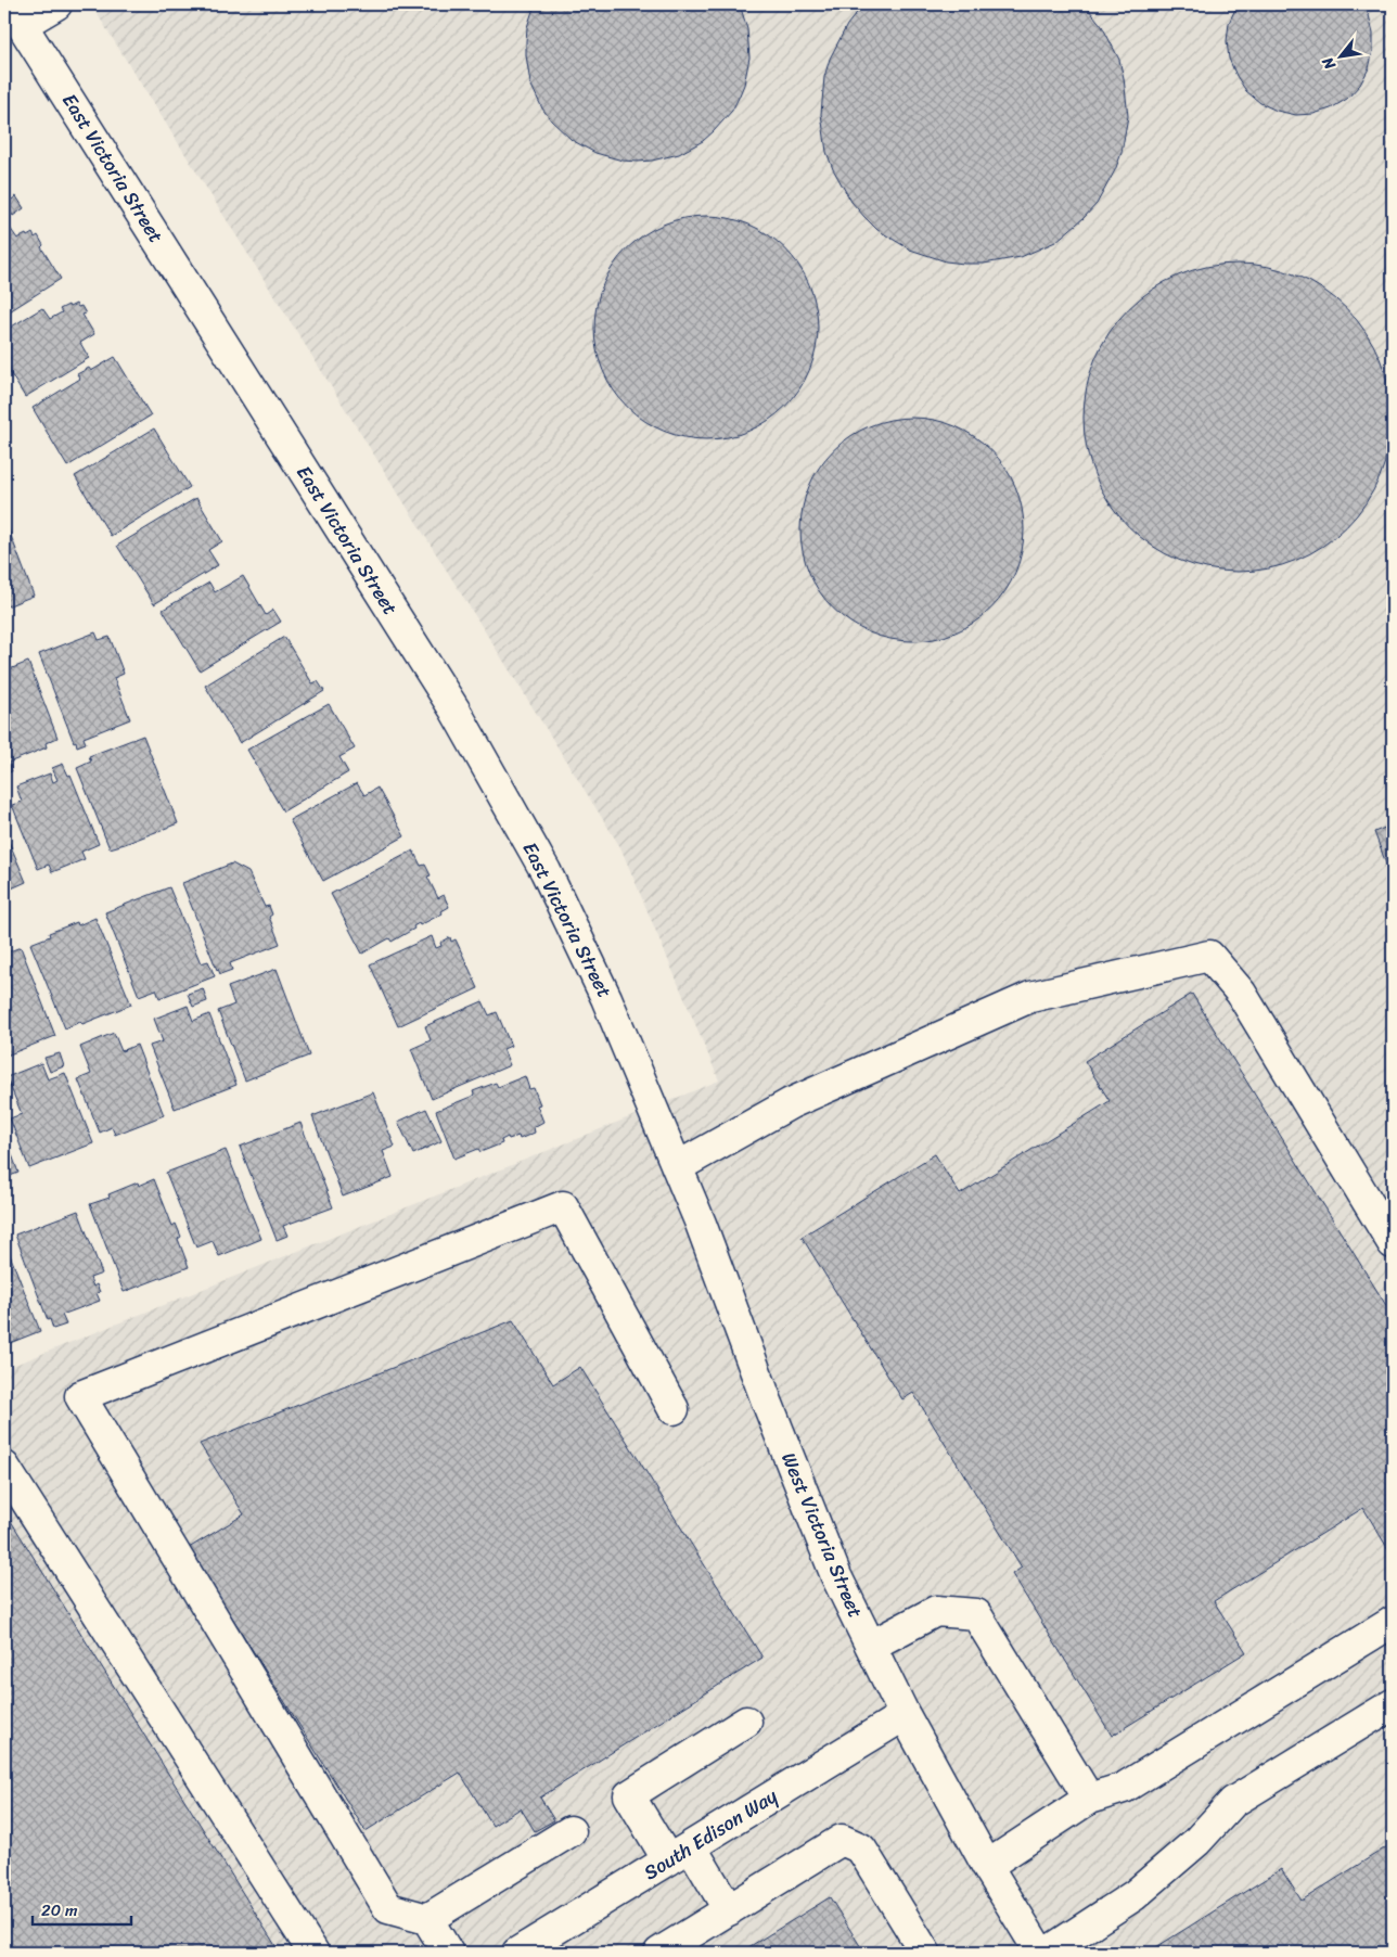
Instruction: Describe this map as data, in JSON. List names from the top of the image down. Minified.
{"streets":{"street":["East Victoria Street","West Victoria Street","South Edison Way"]},"crossings":[["East Victoria Street","West Victoria Street"],["West Victoria Street","South Edison Way"]],"scale_bar":"20 m","north":"bottom left"}
